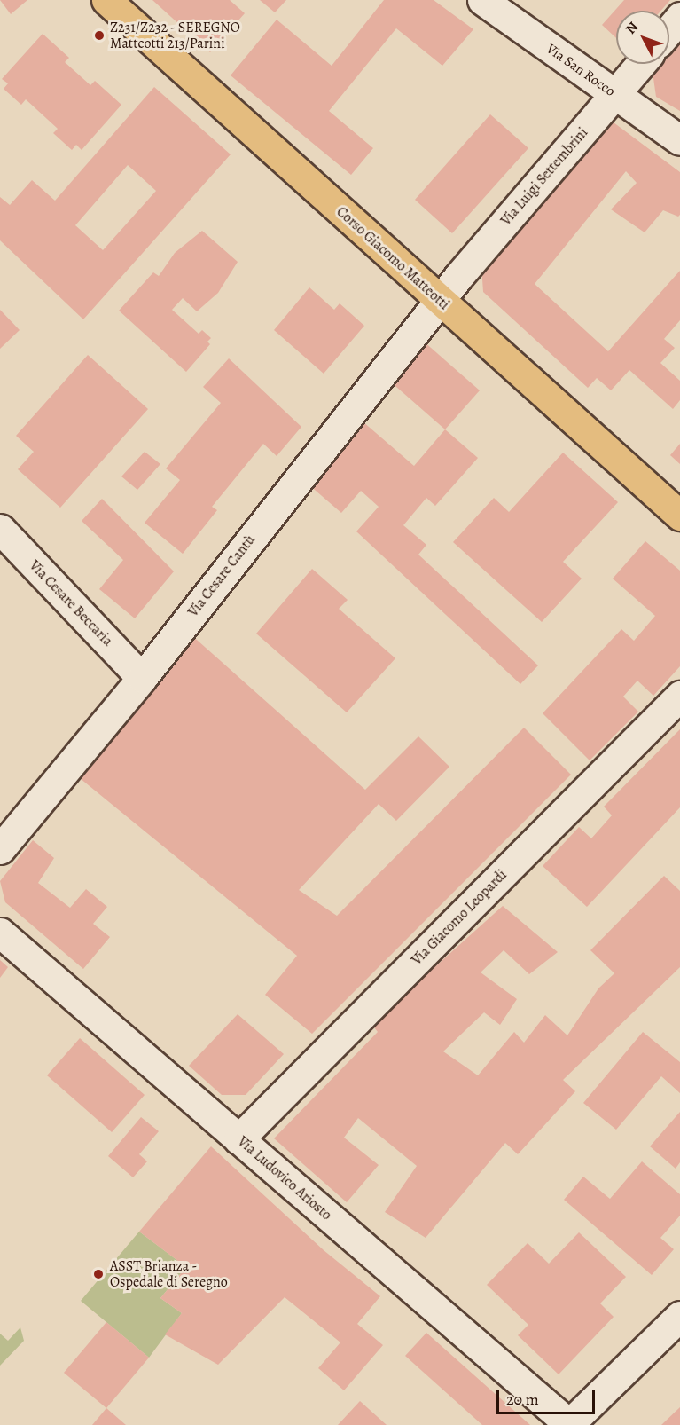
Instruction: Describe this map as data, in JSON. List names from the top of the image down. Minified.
{"streets":{"main road":["Corso Giacomo Matteotti"],"street":["Via San Rocco","Via Luigi Settembrini","Via Cesare Cantù","Via Cesare Beccaria","Via Giacomo Leopardi","Via Ludovico Ariosto"]},"crossings":[["Via San Rocco","Via Luigi Settembrini"],["Via Luigi Settembrini","Corso Giacomo Matteotti"],["Via Luigi Settembrini","Via Cesare Cantù"],["Corso Giacomo Matteotti","Via Cesare Cantù"],["Via Cesare Cantù","Via Cesare Beccaria"],["Via Giacomo Leopardi","Via Ludovico Ariosto"]],"places":["Z231/Z232 - SEREGNO Matteotti 213/Parini","ASST Brianza - Ospedale di Seregno"],"scale_bar":"20 m","north":"top left"}
